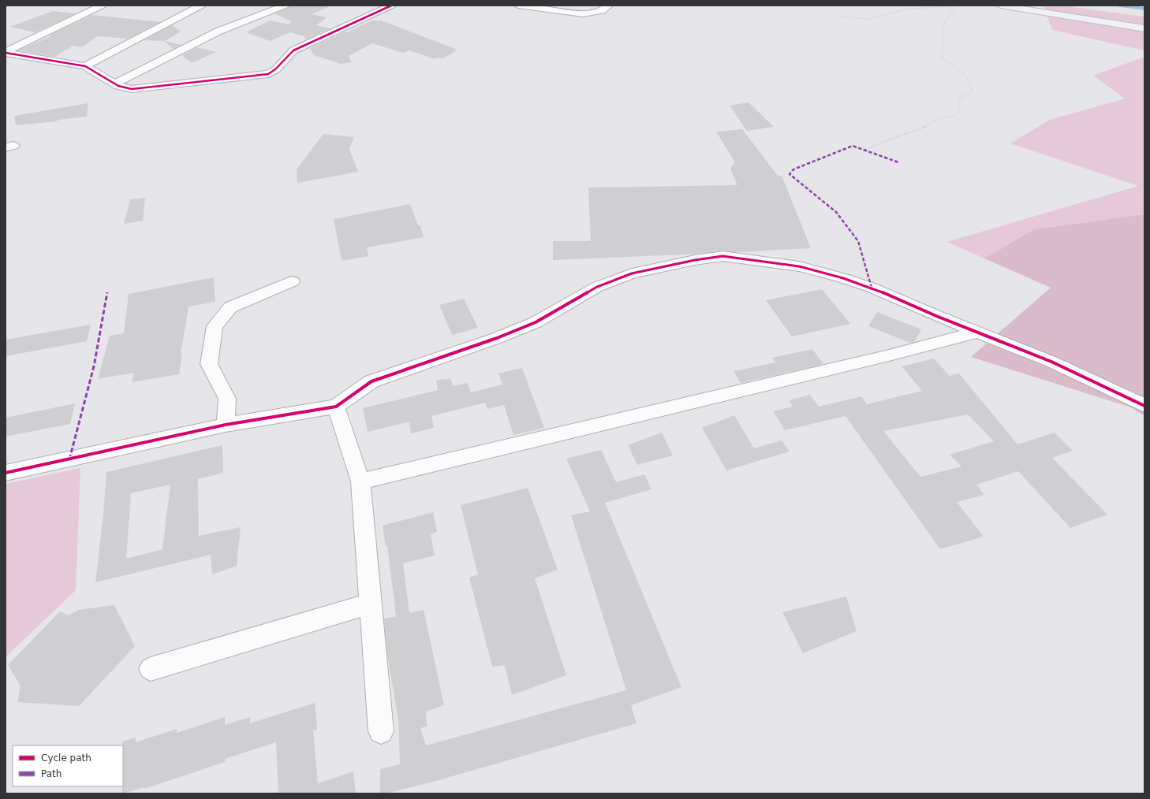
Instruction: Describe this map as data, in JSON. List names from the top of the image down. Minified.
{"legend":["Cycle path","Path"]}
